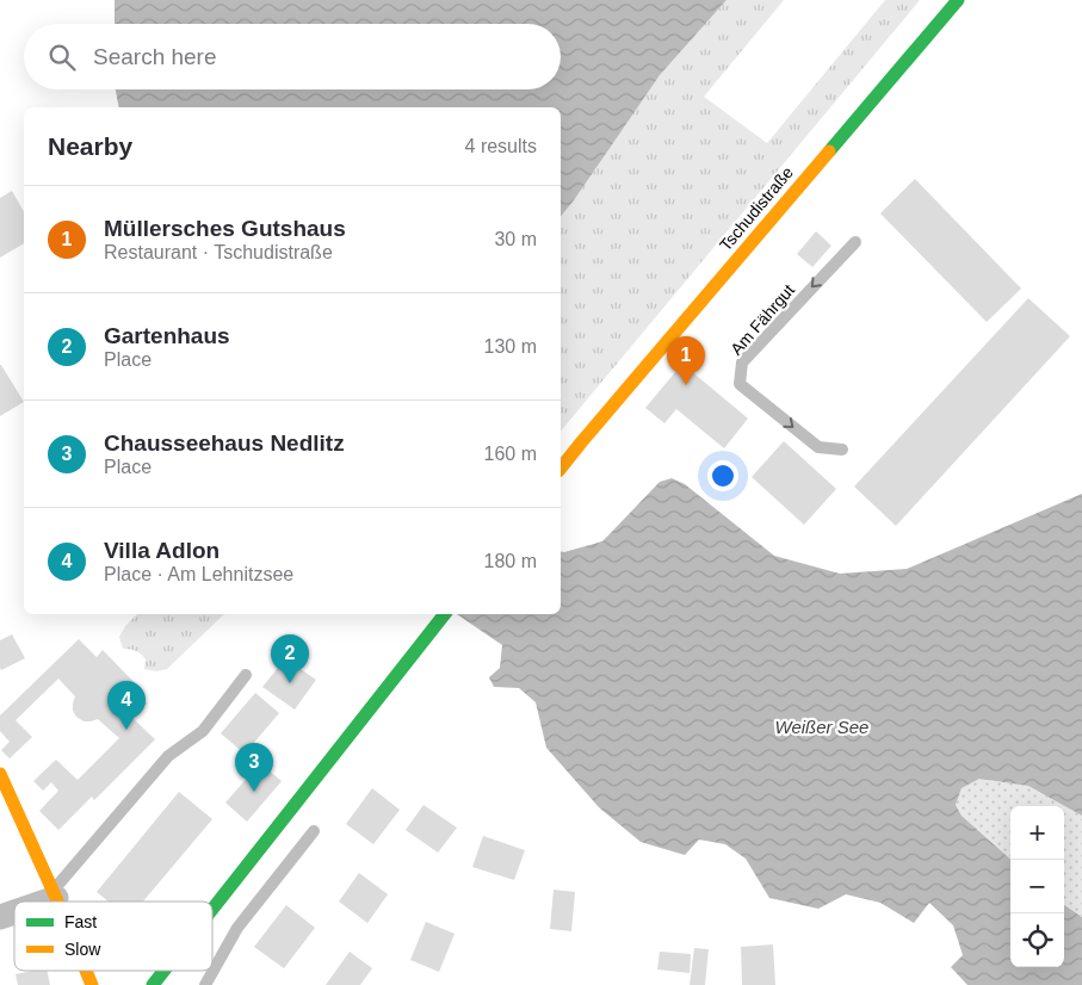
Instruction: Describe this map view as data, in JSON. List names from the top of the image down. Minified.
{"streets":{"main road":["Tschudistraße"],"lane":["Am Fährgut"]},"water":["Weißer See"],"legend":["Fast","Slow"],"page":{"search":"Search here","heading":["Nearby","4 results"],"list":[{"mark":"1","name":"Müllersches Gutshaus","note":"Restaurant · Tschudistraße","value":"30 m"},{"mark":"2","name":"Gartenhaus","note":"Place","value":"130 m"},{"mark":"3","name":"Chausseehaus Nedlitz","note":"Place","value":"160 m"},{"mark":"4","name":"Villa Adlon","note":"Place · Am Lehnitzsee","value":"180 m"}],"pins":["1","2","4","3"],"map_buttons":["+","−"]}}
